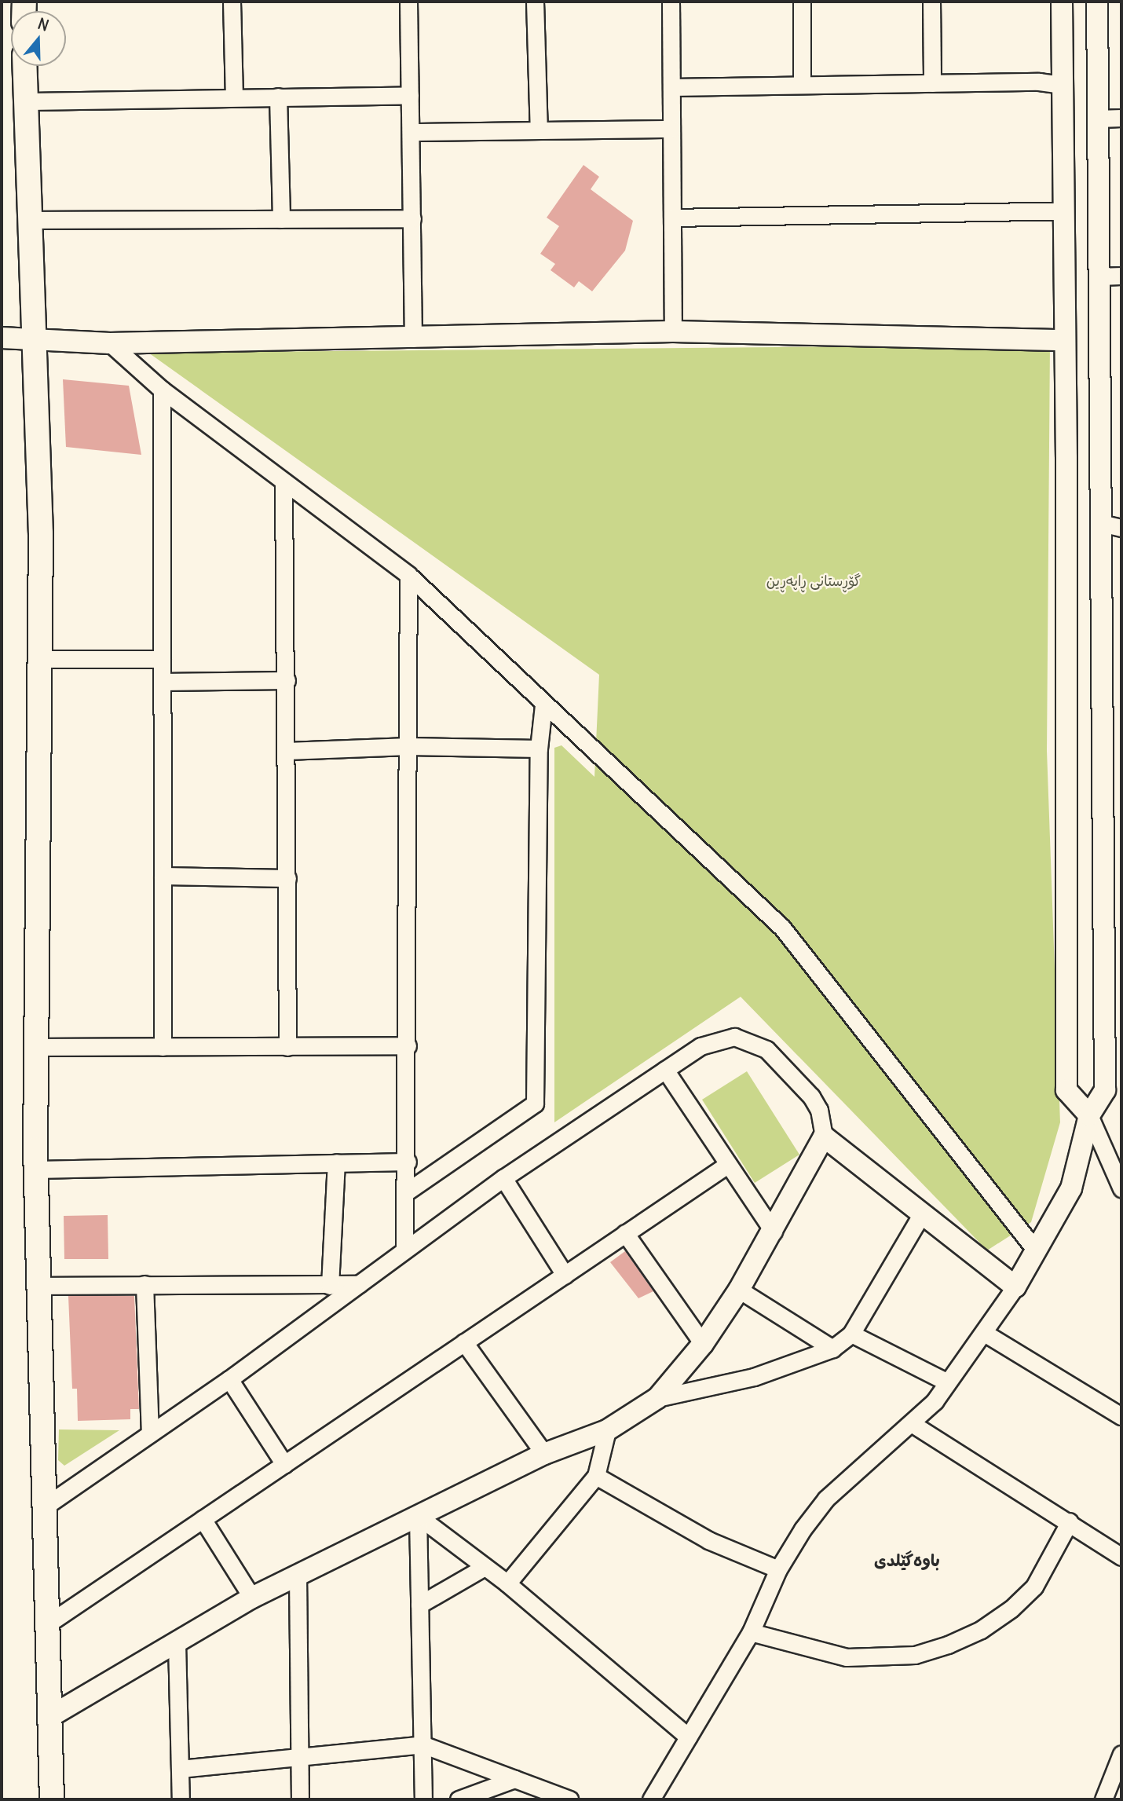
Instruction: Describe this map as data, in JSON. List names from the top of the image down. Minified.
{"districts":["باوەگێلدی"],"parks":["گۆڕستانی ڕاپەڕین"],"north":"top"}
